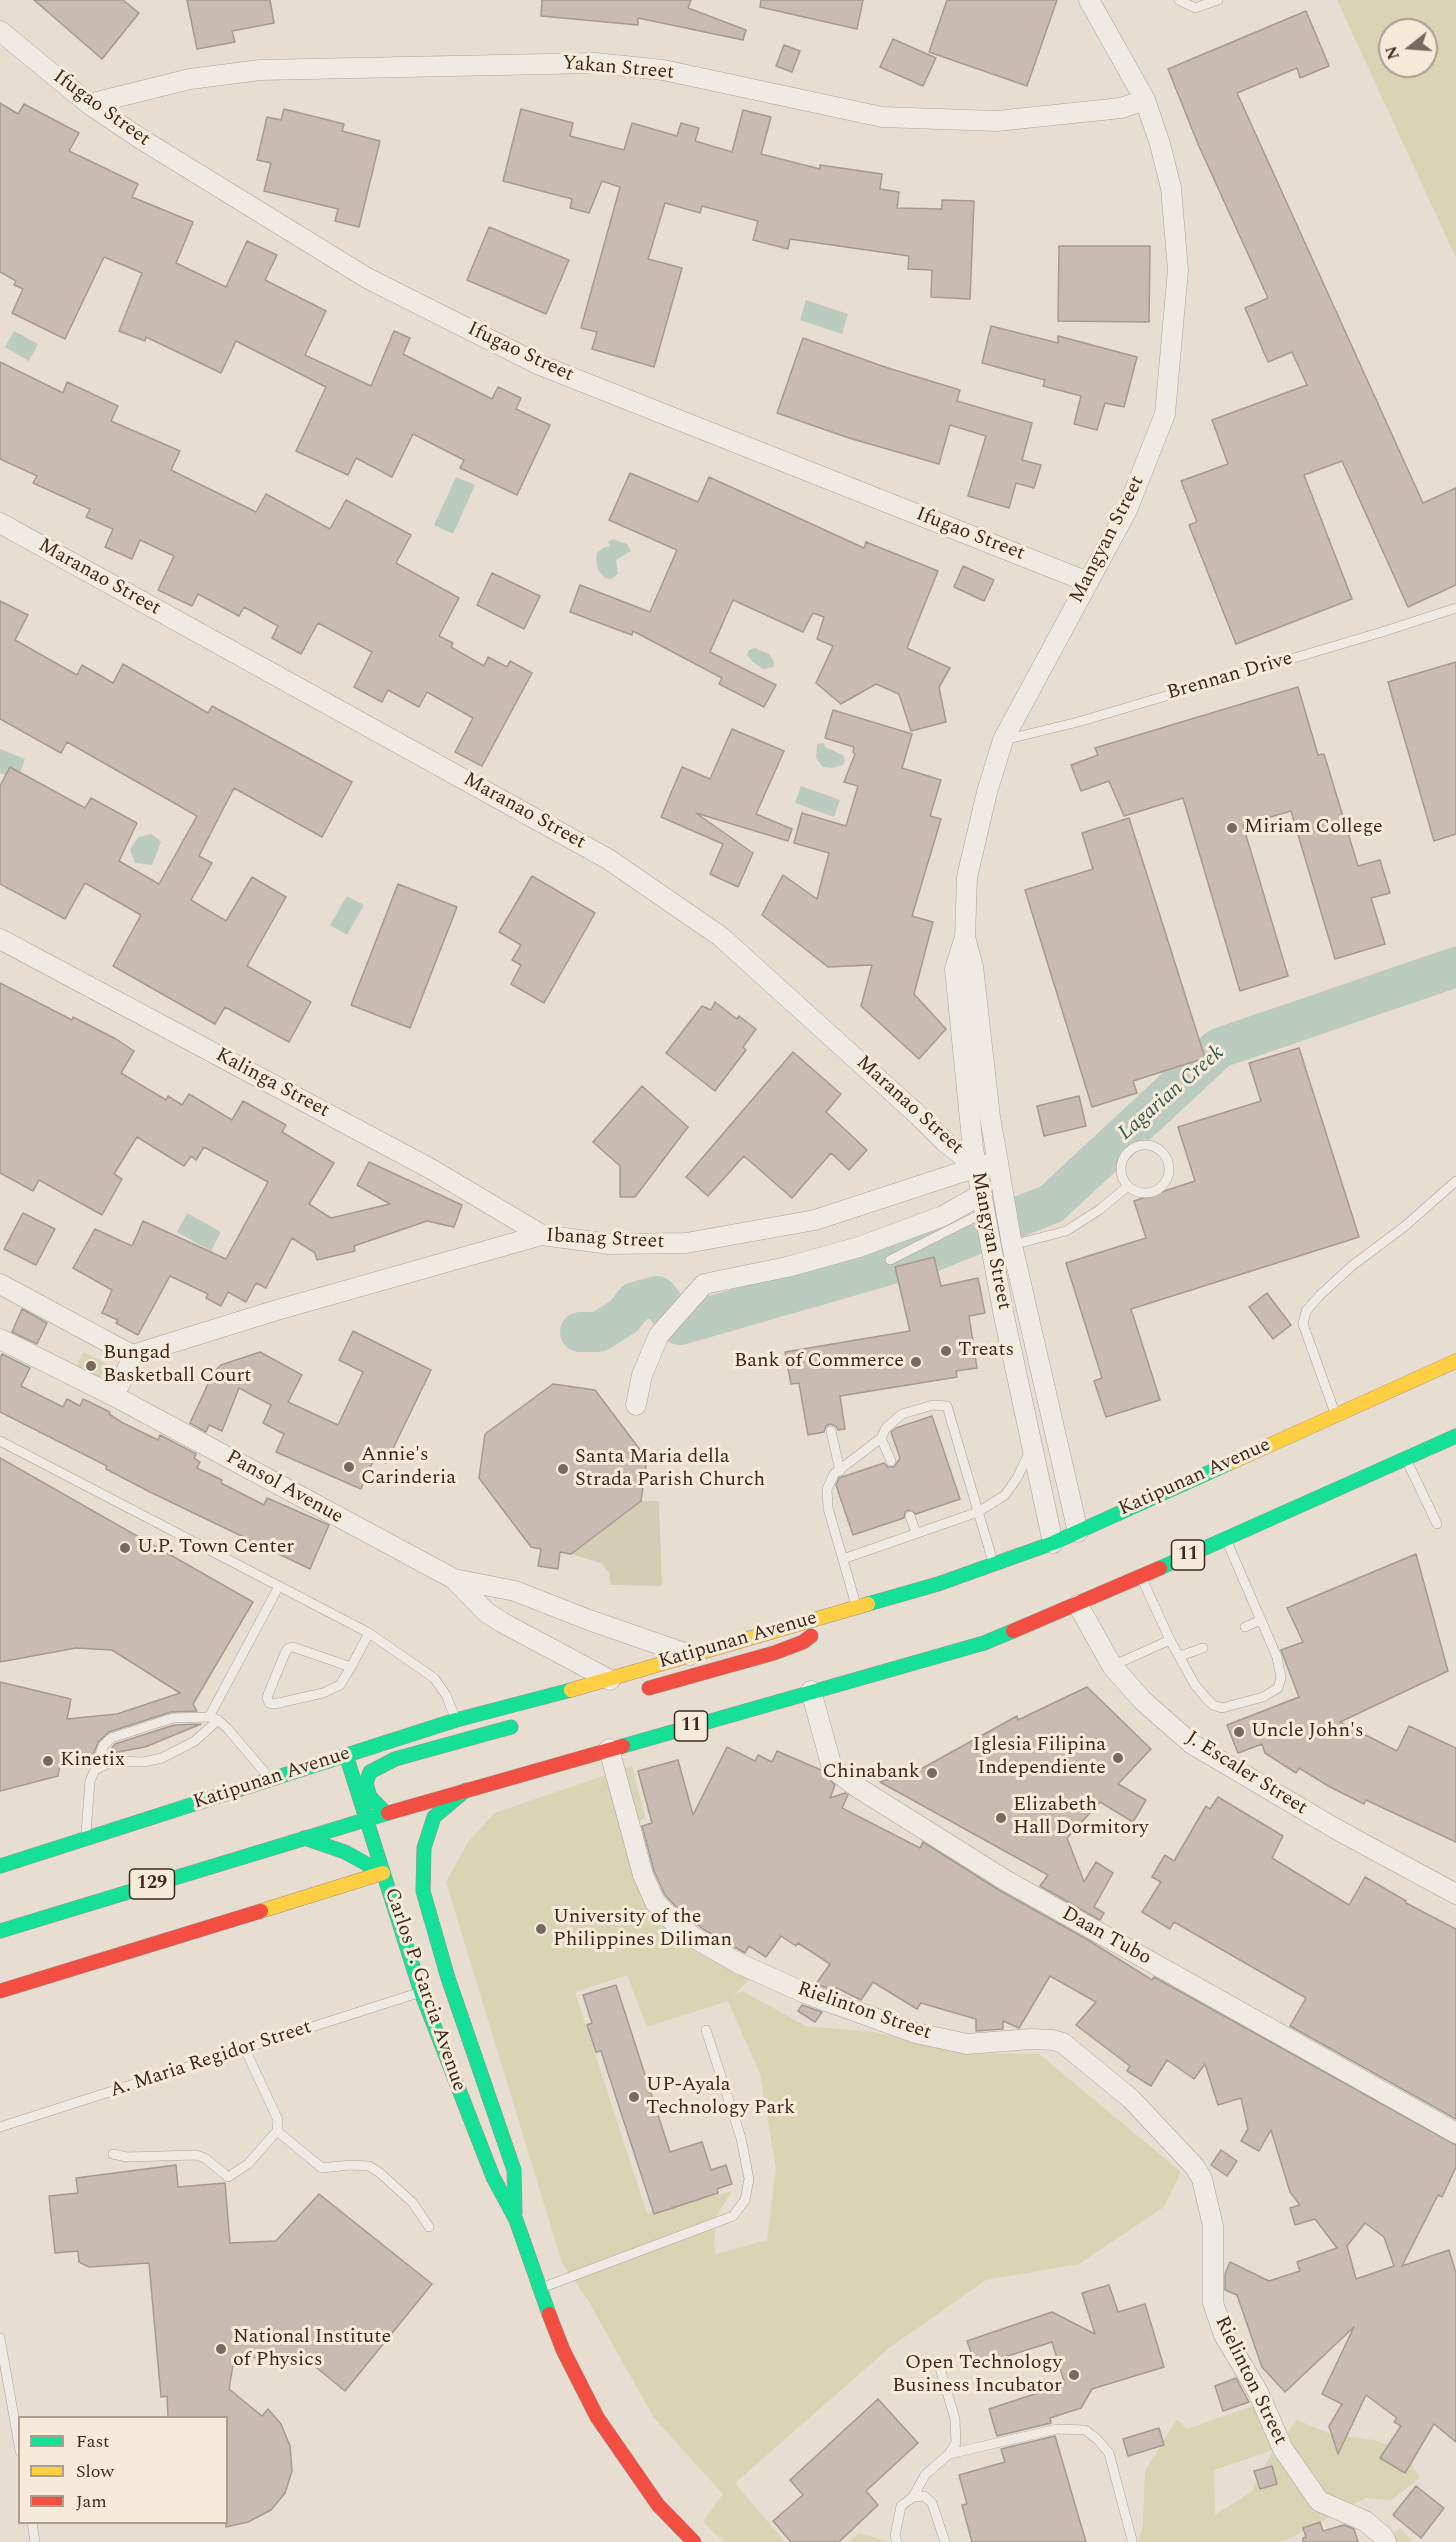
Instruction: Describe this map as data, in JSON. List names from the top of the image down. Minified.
{"streets":{"main road":["Katipunan Avenue","11","129","Carlos P. Garcia Avenue"],"street":["Yakan Street","Ifugao Street","Mangyan Street","Maranao Street","Kalinga Street","Ibanag Street","Pansol Avenue","J. Escaler Street","Daan Tubo","Rielinton Street"],"lane":["Brennan Drive","A. Maria Regidor Street"]},"crossings":[["Yakan Street","Ifugao Street"],["Yakan Street","Mangyan Street"],["Ifugao Street","Mangyan Street"],["Mangyan Street","Maranao Street"],["Mangyan Street","Brennan Drive"],["Mangyan Street","Ibanag Street"],["Mangyan Street","Katipunan Avenue"],["Maranao Street","Ibanag Street"],["Kalinga Street","Ibanag Street"],["Katipunan Avenue","Pansol Avenue"],["Katipunan Avenue","Carlos P. Garcia Avenue"],["11","J. Escaler Street"],["11","129"],["11","Daan Tubo"],["11","Carlos P. Garcia Avenue"],["11","Rielinton Street"],["129","Carlos P. Garcia Avenue"],["Carlos P. Garcia Avenue","A. Maria Regidor Street"]],"water":["Lagarian Creek"],"places":["Miriam College","Treats","Bank of Commerce","Bungad Basketball Court","Annie's Carinderia","Santa Maria della Strada Parish Church","U.P. Town Center","Uncle John's","Iglesia Filipina Independiente","Kinetix","Chinabank","Elizabeth Hall Dormitory","University of the Philippines Diliman","UP-Ayala Technology Park","National Institute of Physics","Open Technology Business Incubator"],"legend":["Fast","Slow","Jam"],"north":"left"}
